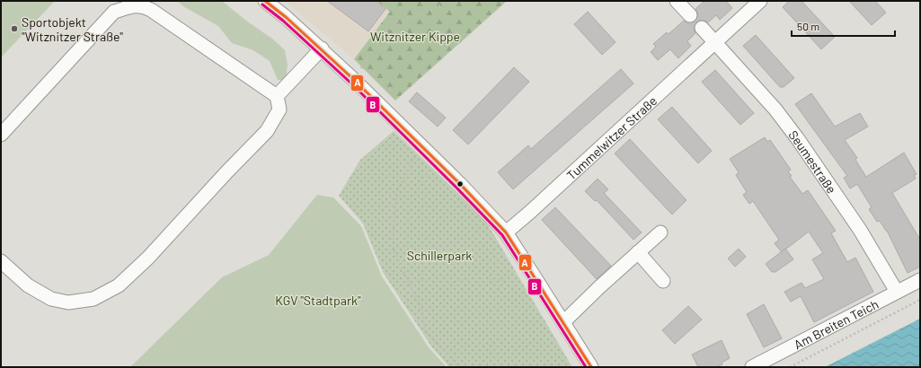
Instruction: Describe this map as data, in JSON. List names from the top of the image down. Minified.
{"streets":{"street":["Tummelwitzer Straße","Seumestraße","Am Breiten Teich"]},"crossings":[["Tummelwitzer Straße","Seumestraße"],["Seumestraße","Am Breiten Teich"]],"parks":["Witznitzer Kippe","Schillerpark","KGV \"Stadtpark\""],"places":["Sportobjekt \"Witznitzer Straße\""],"lines":["transit line A","transit line B"],"scale_bar":"50 m"}
